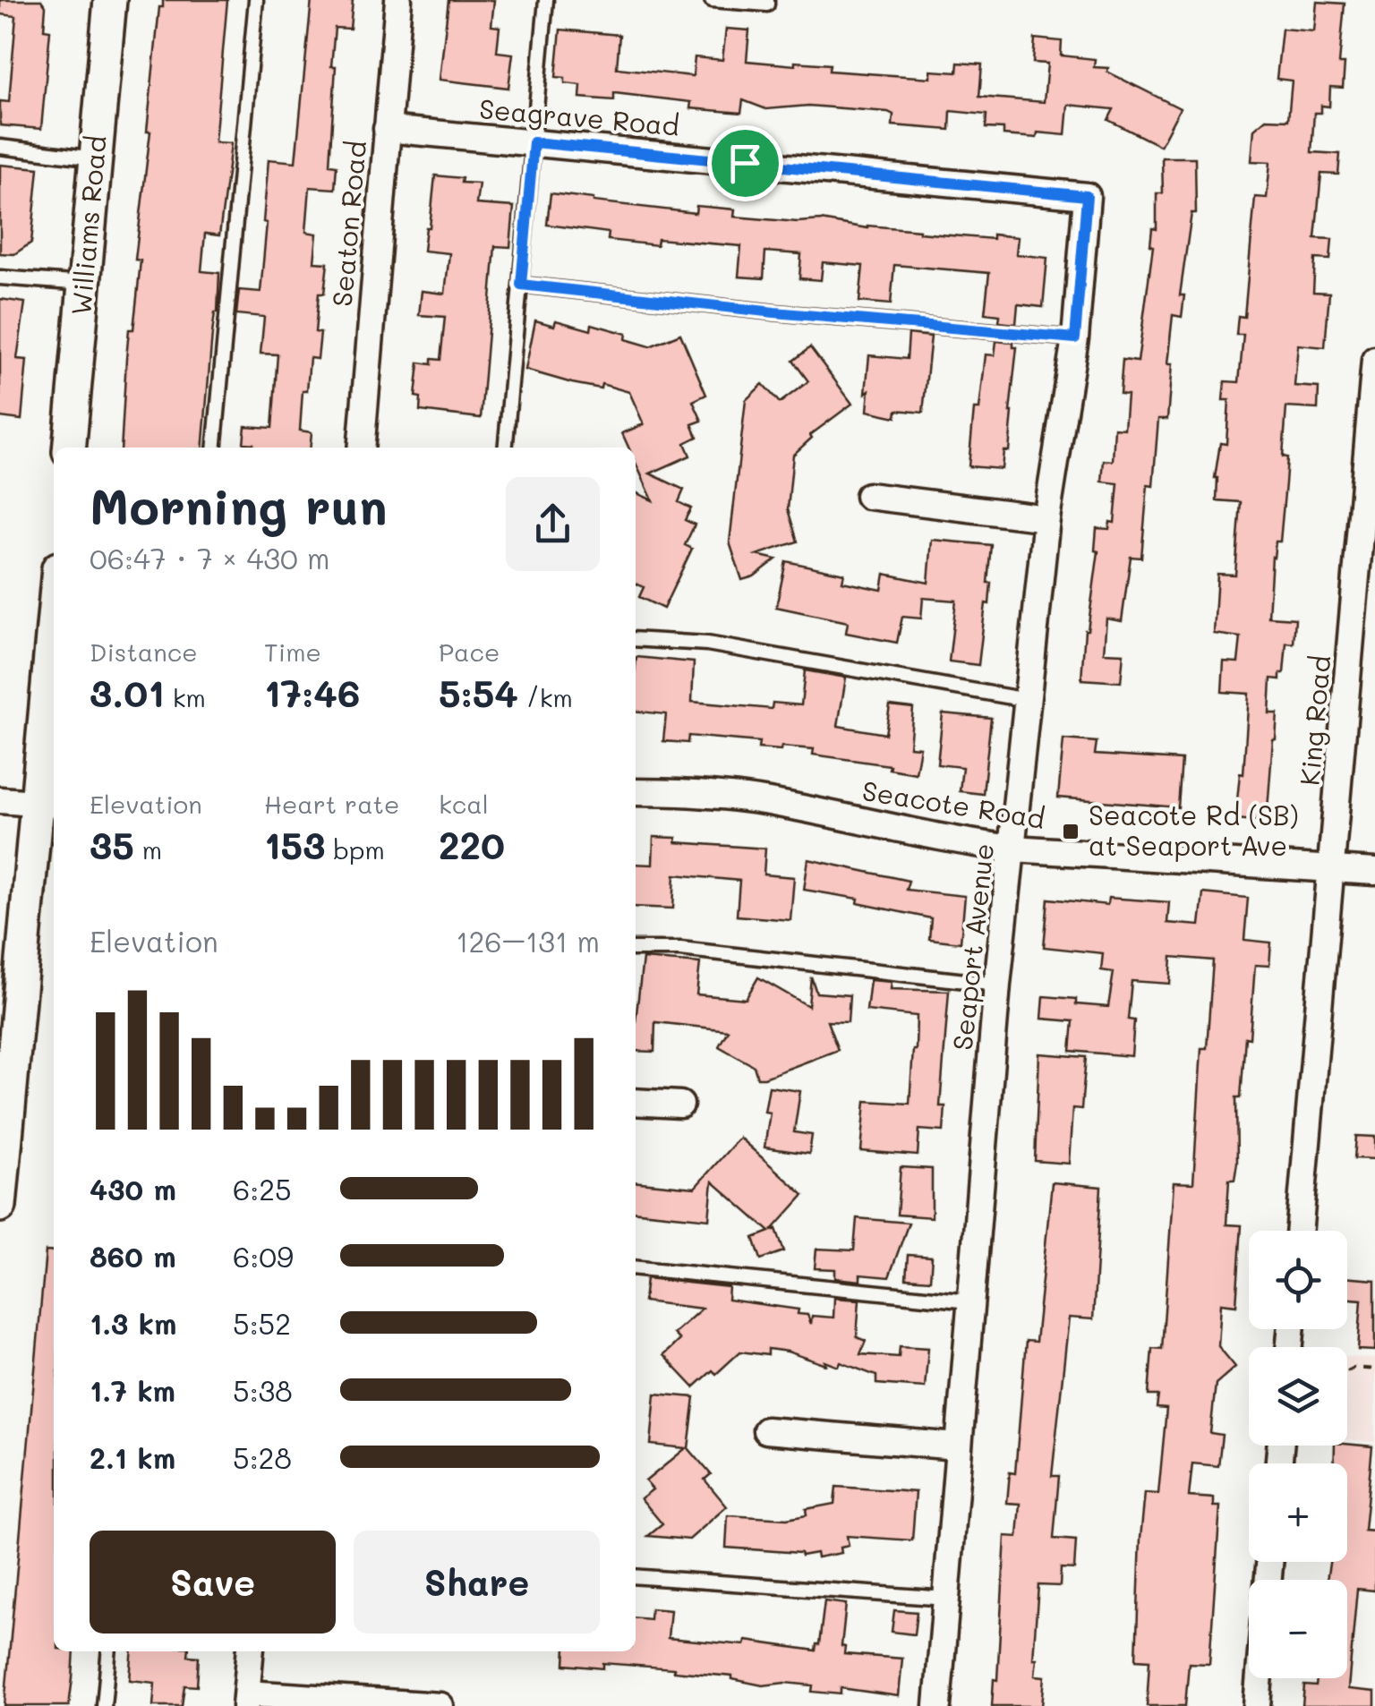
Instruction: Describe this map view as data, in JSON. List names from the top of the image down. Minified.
{"streets":{"street":["Seagrave Road","Seaton Road","Williams Road","King Road","Seacote Road","Seaport Avenue"]},"crossings":[["Seagrave Road","Seaton Road"],["Seagrave Road","Seaport Avenue"],["King Road","Seacote Road"],["Seacote Road","Seaport Avenue"]],"places":{"transit":["Seacote Rd (SB) at Seaport Ave"]},"page":{"heading":["Morning run","06:47 · 7 × 430 m"],"stats":[["Distance","3.01 km"],["Time","17:46"],["Pace","5:54 /km"],["Elevation","35 m"],["Heart rate","153 bpm"],["kcal","220"]],"chart":["Elevation","126–131 m"],"list":[{"name":"430 m","note":"6:25"},{"name":"860 m","note":"6:09"},{"name":"1.3 km","note":"5:52"},{"name":"1.7 km","note":"5:38"},{"name":"2.1 km","note":"5:28"}],"map_buttons":["+","−"],"buttons":["Save","Share"]}}
